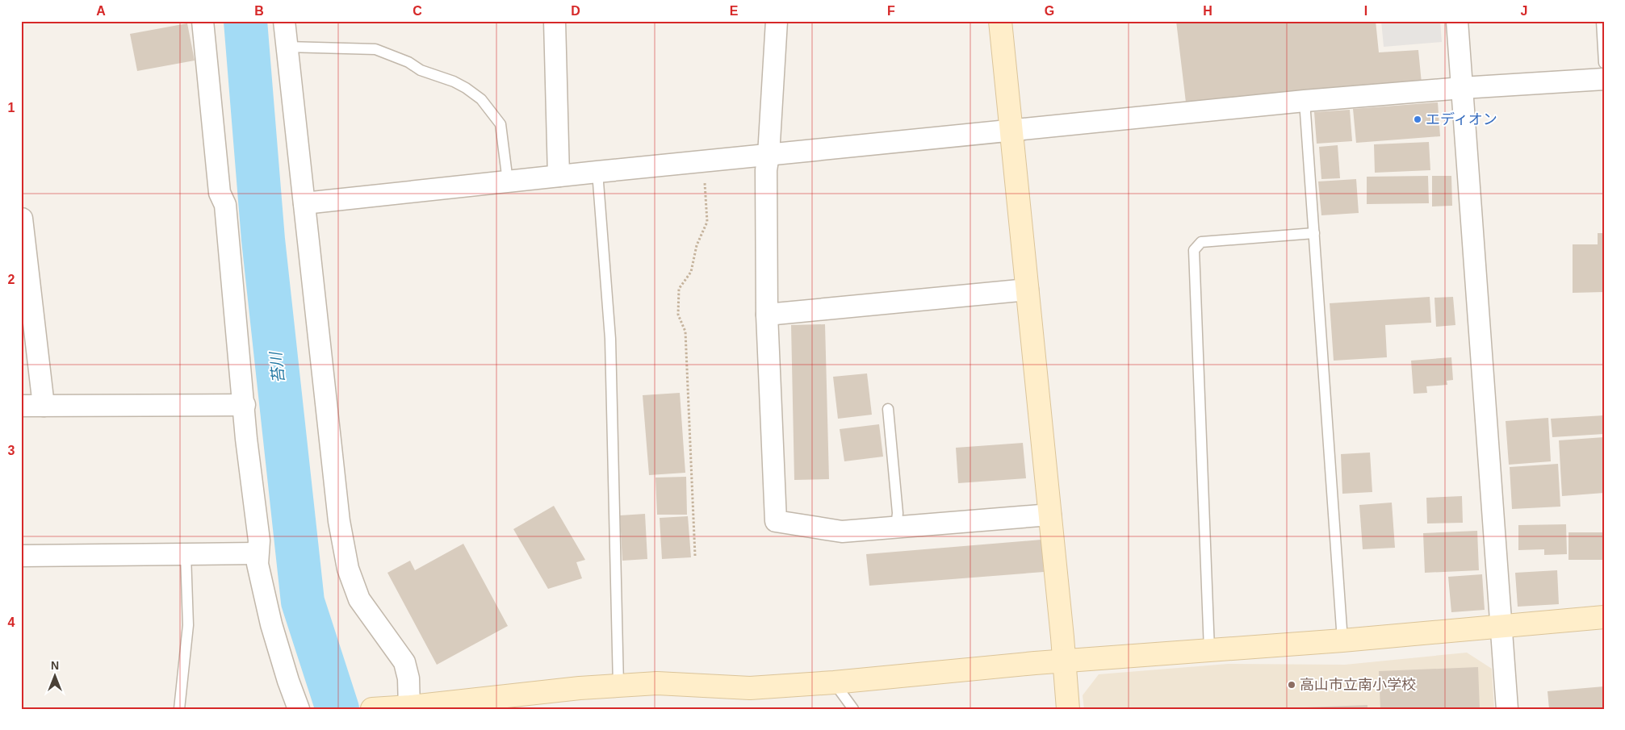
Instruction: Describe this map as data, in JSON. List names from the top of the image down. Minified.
{"water":["苔川"],"places":["エディオン","高山市立南小学校"],"north":"top","grid":{"columns":["A","B","C","D","E","F","G","H","I","J"],"rows":["1","2","3","4"]}}
